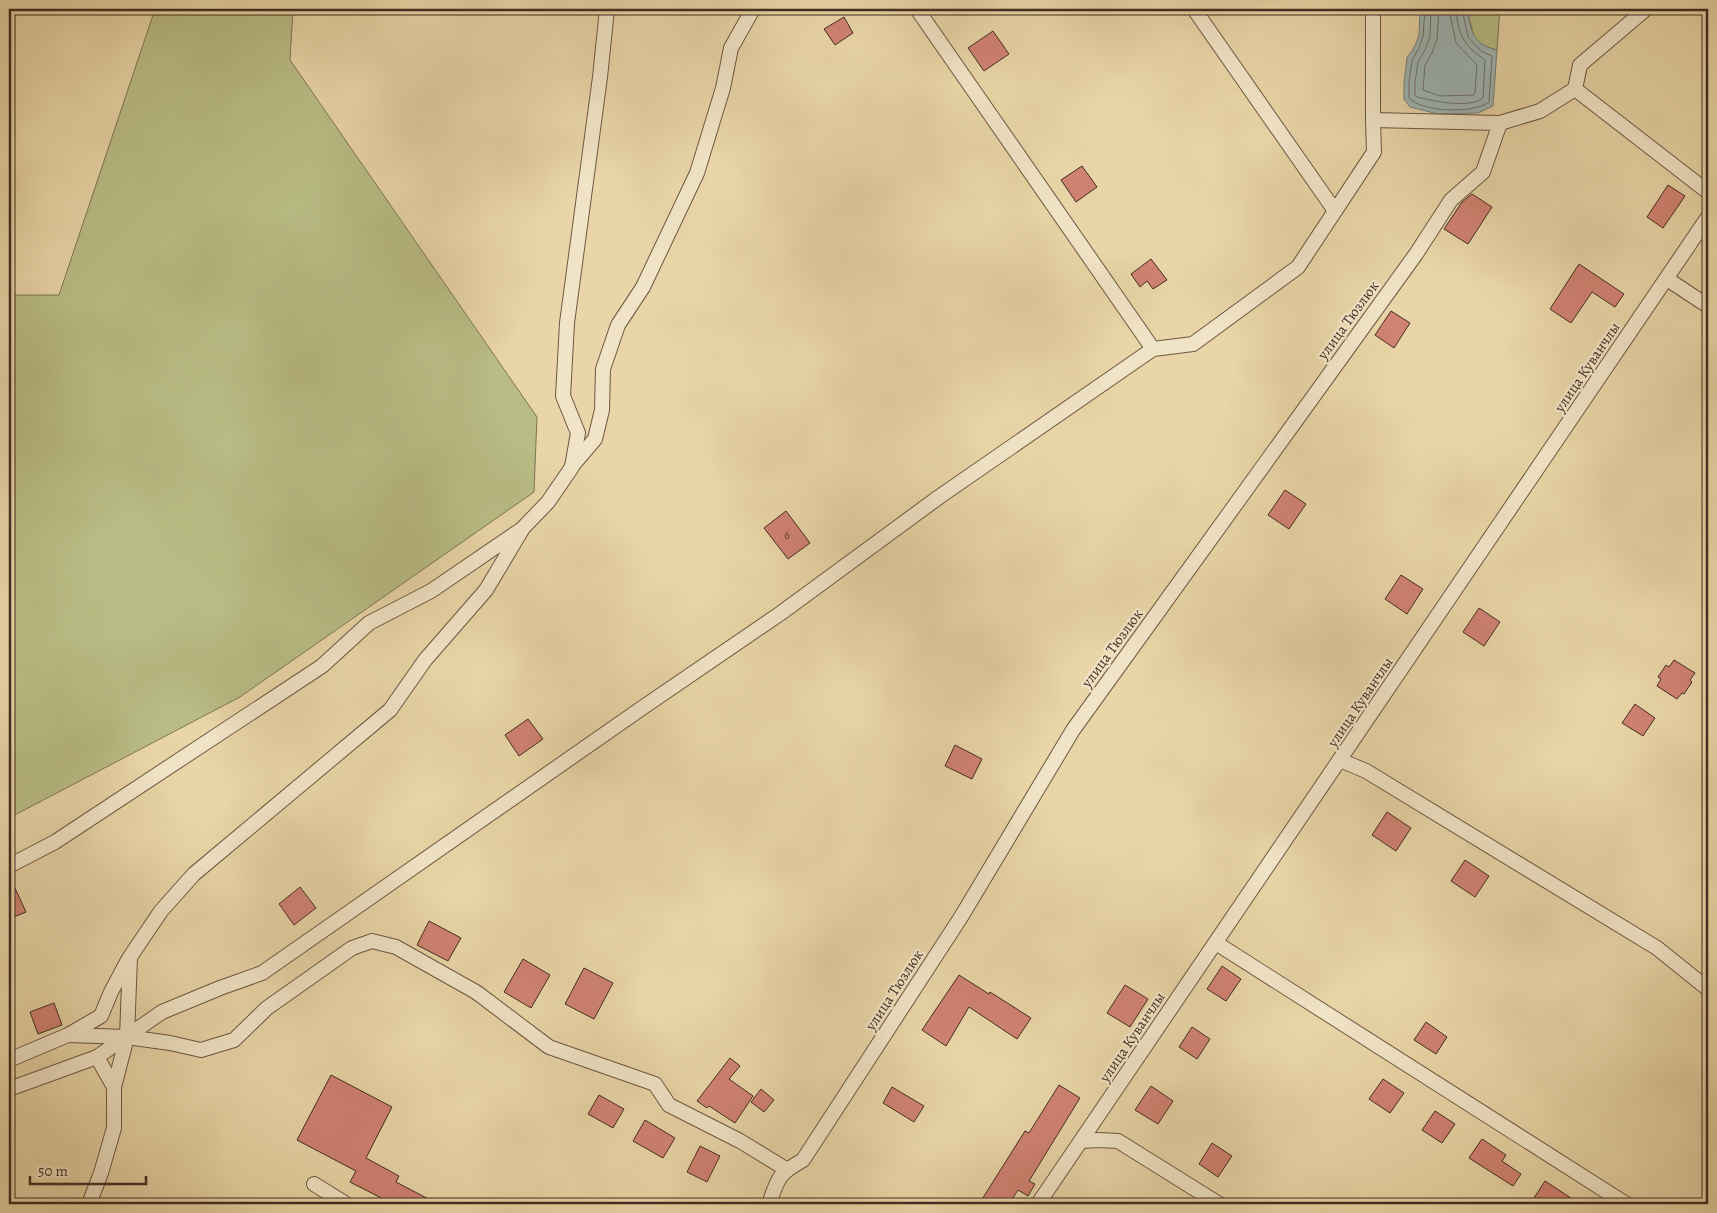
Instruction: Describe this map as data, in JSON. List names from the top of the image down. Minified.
{"streets":{"street":["улица Тюзлюк","улица Куванчлы"]},"house_numbers":["6"],"scale_bar":"50 m"}
